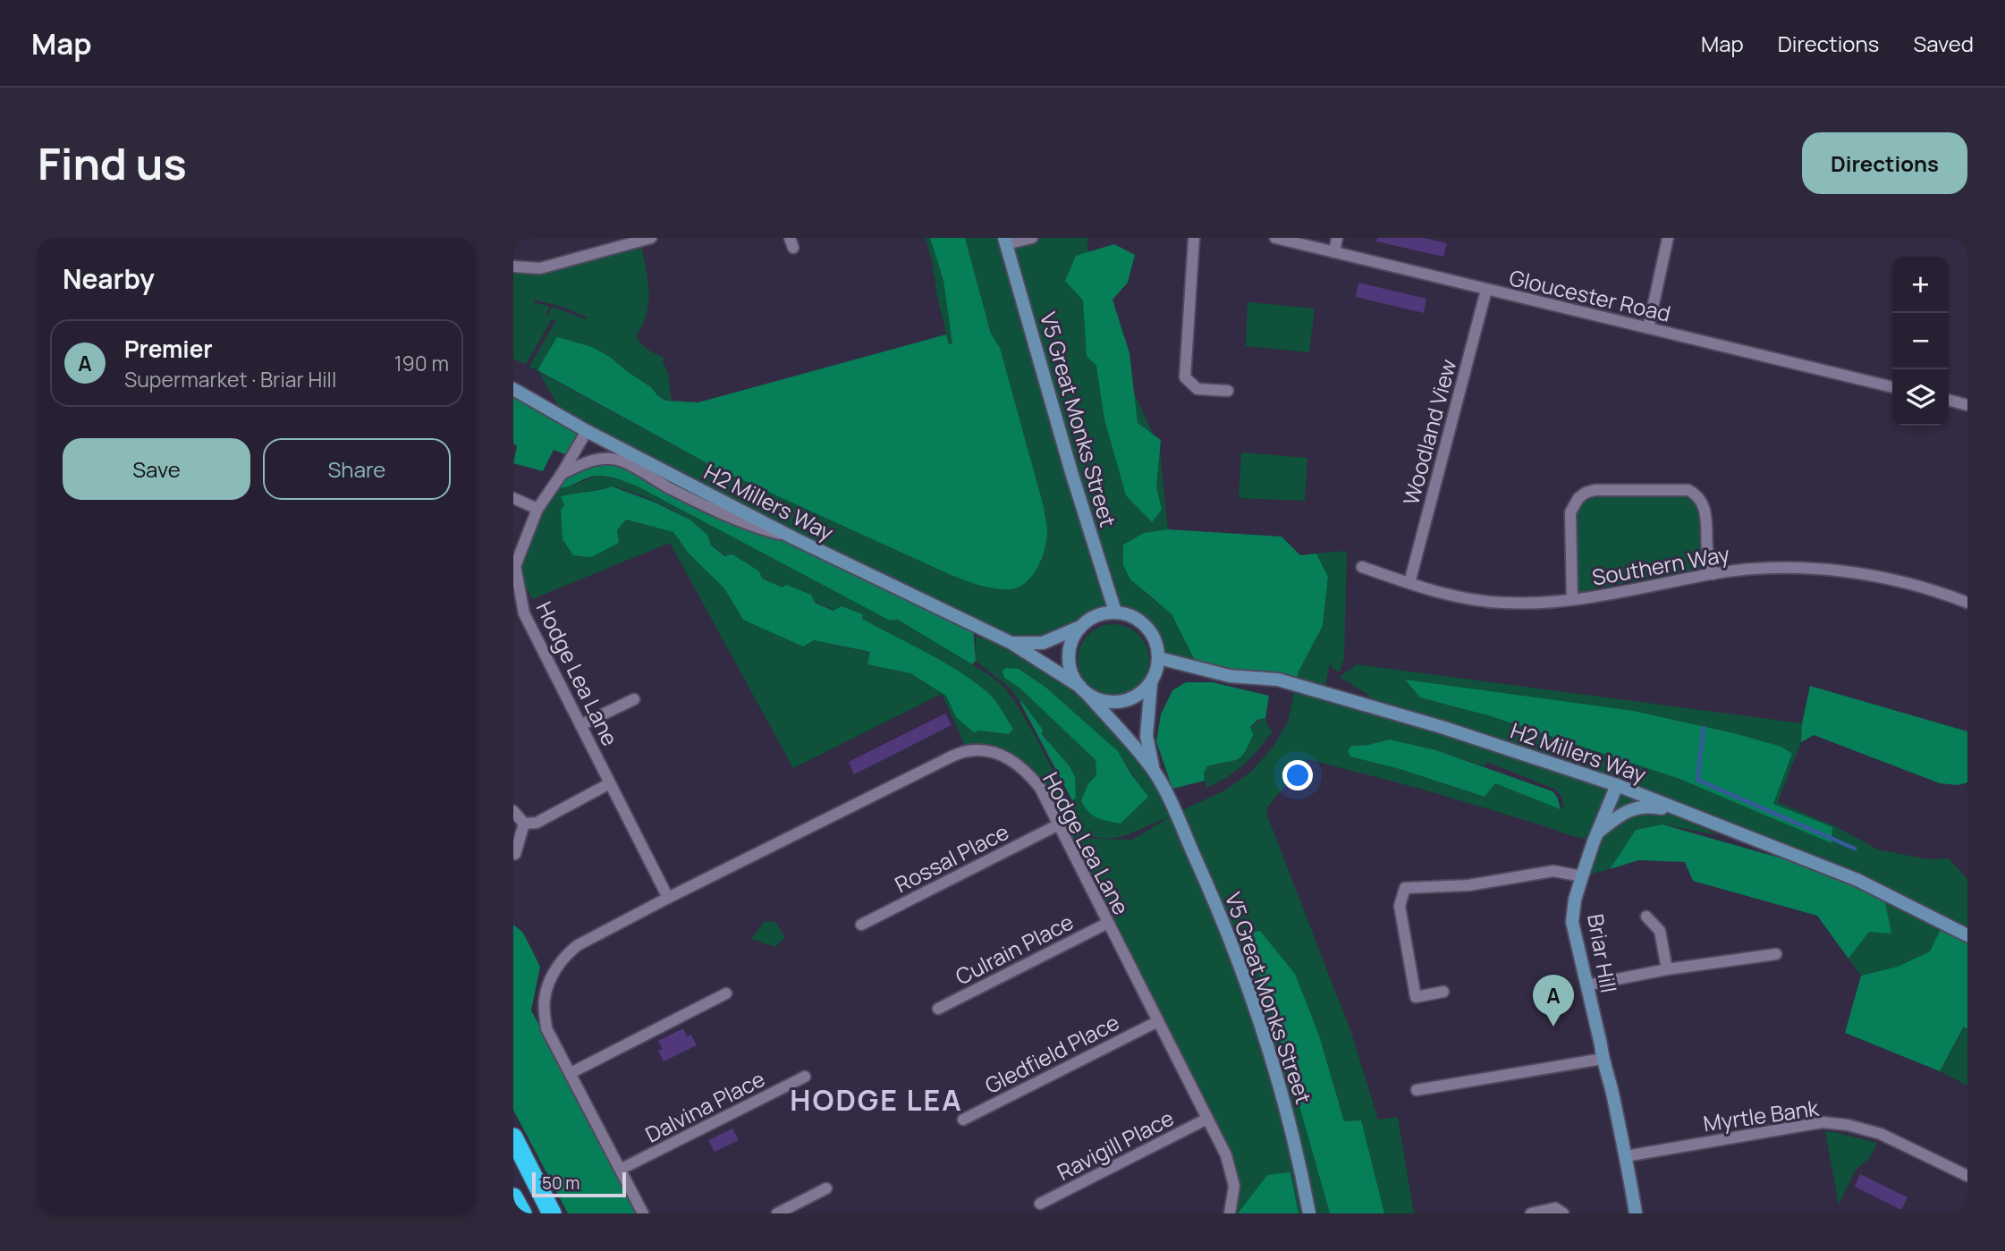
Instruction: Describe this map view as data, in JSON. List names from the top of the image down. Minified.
{"streets":{"street":["Gloucester Road","V5 Great Monks Street","Woodland View","H2 Millers Way","Southern Way","Hodge Lea Lane","Rossal Place","Culrain Place","Briar Hill","Gledfield Place","Dalvina Place","Myrtle Bank","Ravigill Place"]},"crossings":[["Gloucester Road","Woodland View"],["V5 Great Monks Street","H2 Millers Way"],["Woodland View","Southern Way"],["H2 Millers Way","Hodge Lea Lane"],["H2 Millers Way","Briar Hill"],["Hodge Lea Lane","Rossal Place"],["Hodge Lea Lane","Culrain Place"],["Hodge Lea Lane","Gledfield Place"],["Hodge Lea Lane","Dalvina Place"],["Hodge Lea Lane","Ravigill Place"],["Briar Hill","Myrtle Bank"]],"districts":["HODGE LEA"],"scale_bar":"50 m","page":{"header":"Map","nav":["Map","Directions","Saved"],"buttons":["Directions",["Save","Share"]],"title":"Find us","heading":"Nearby","map_buttons":["+","−"],"list":[{"mark":"A","name":"Premier","note":"Supermarket · Briar Hill","value":"190 m"}],"pins":"A","scale":"50 m"}}
